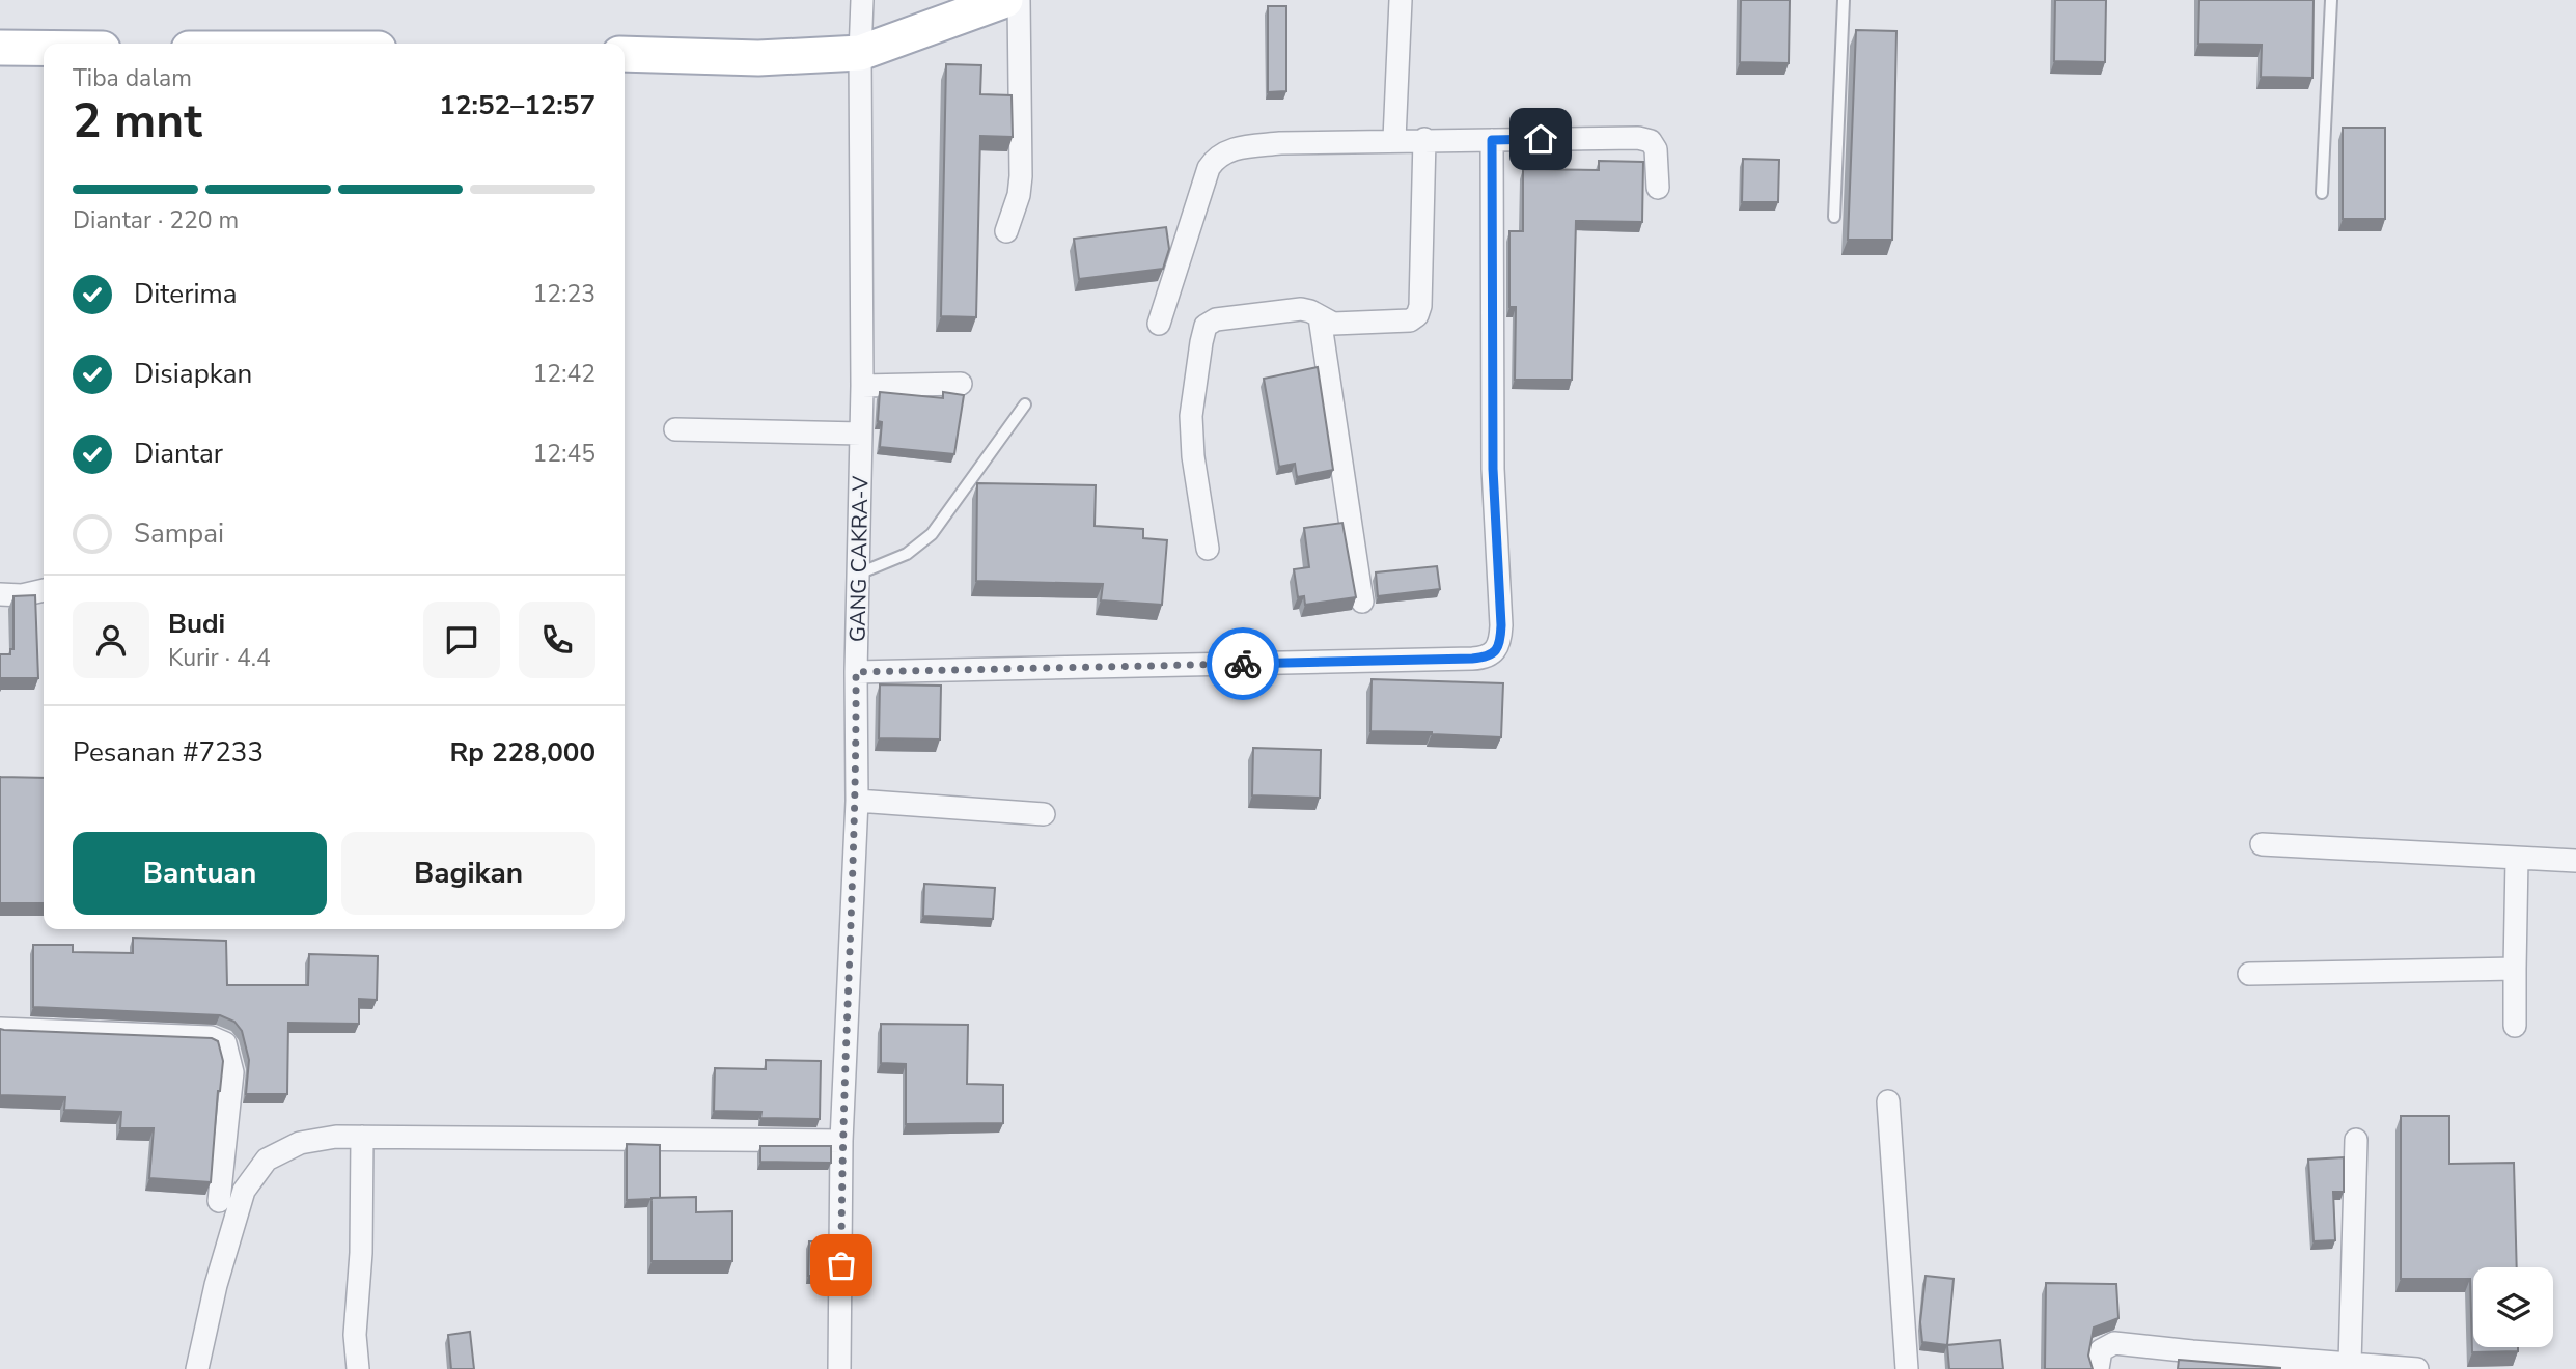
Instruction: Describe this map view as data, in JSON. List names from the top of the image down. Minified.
{"streets":{"street":["GANG CAKRA-V"]},"page":{"heading":["2 mnt","Tiba dalam","12:52–12:57"],"panel":["Budi","Kurir · 4.4","Pesanan #7233","Rp 228,000"],"bar":"Diantar · 220 m","list":[["Diterima","12:23"],["Disiapkan","12:42"],["Diantar","12:45"],"Sampai"],"buttons":["Bantuan","Bagikan"]}}
